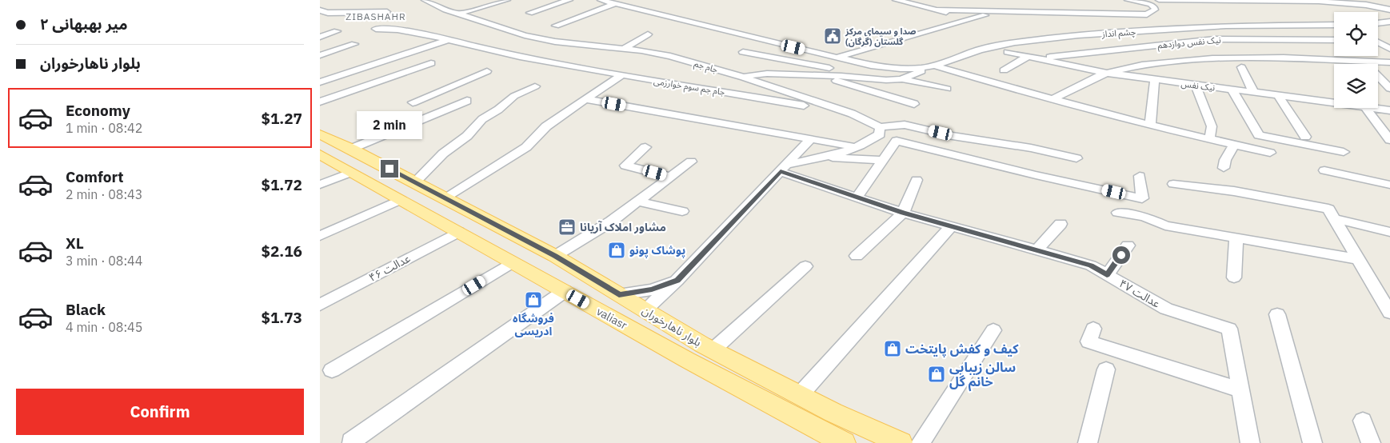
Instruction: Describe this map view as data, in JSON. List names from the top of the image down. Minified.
{"streets":{"main road":["valiasr","بلوار ناهارخوران"],"street":["چشم انداز","نیک نفس دوازدهم","جام جم","نیک نفس","جام جم سوم خوارزمی","۴۶ عدالت","عدالت ۴۷"]},"crossings":[["نیک نفس دوازدهم","نیک نفس"],["جام جم","جام جم سوم خوارزمی"],["۴۶ عدالت","valiasr"]],"districts":["ZIBASHAHR"],"places":{"public building":["صدا و سیمای مرکز گلستان (گرگان)"],"office":["مشاور املاک آریانا"],"shop":["پوشاک پونو","فروشگاه ادریسی","کیف و کفش پایتخت","سالن زیبایی خانم گل"]},"page":{"banner":["۲ میر بهبهانی","بلوار ناهارخوران"],"list":[{"name":"Economy","note":"1 min · 08:42","value":"$1.27"},{"name":"Comfort","note":"2 min · 08:43","value":"$1.72"},{"name":"XL","note":"3 min · 08:44","value":"$2.16"},{"name":"Black","note":"4 min · 08:45","value":"$1.73"}],"bubble":"2 min","buttons":"Confirm"}}
